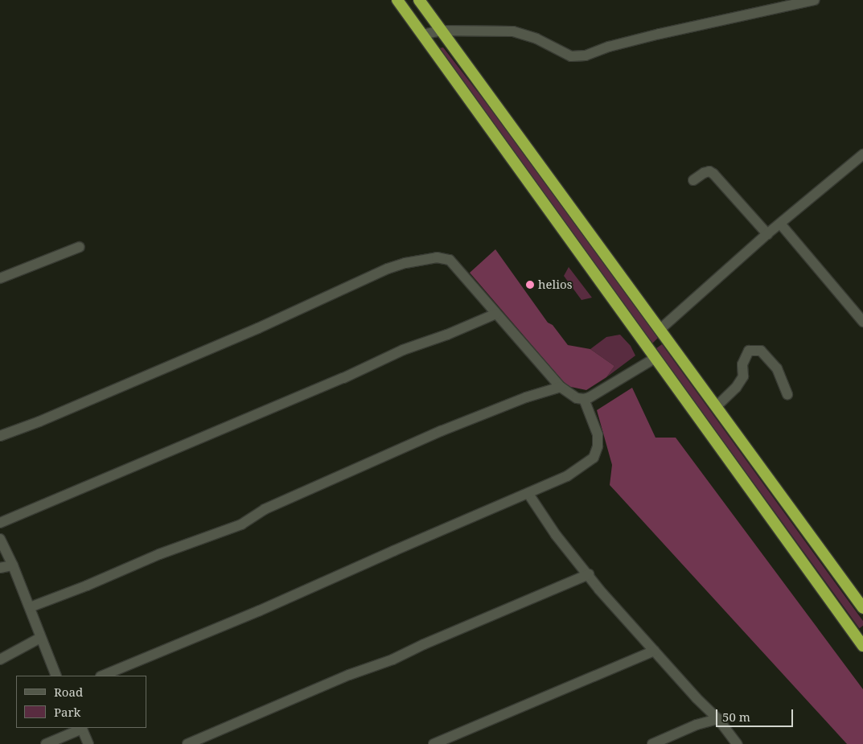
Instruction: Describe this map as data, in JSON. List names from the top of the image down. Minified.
{"places":["helios"],"legend":["Road","Park"],"scale_bar":"50 m"}
